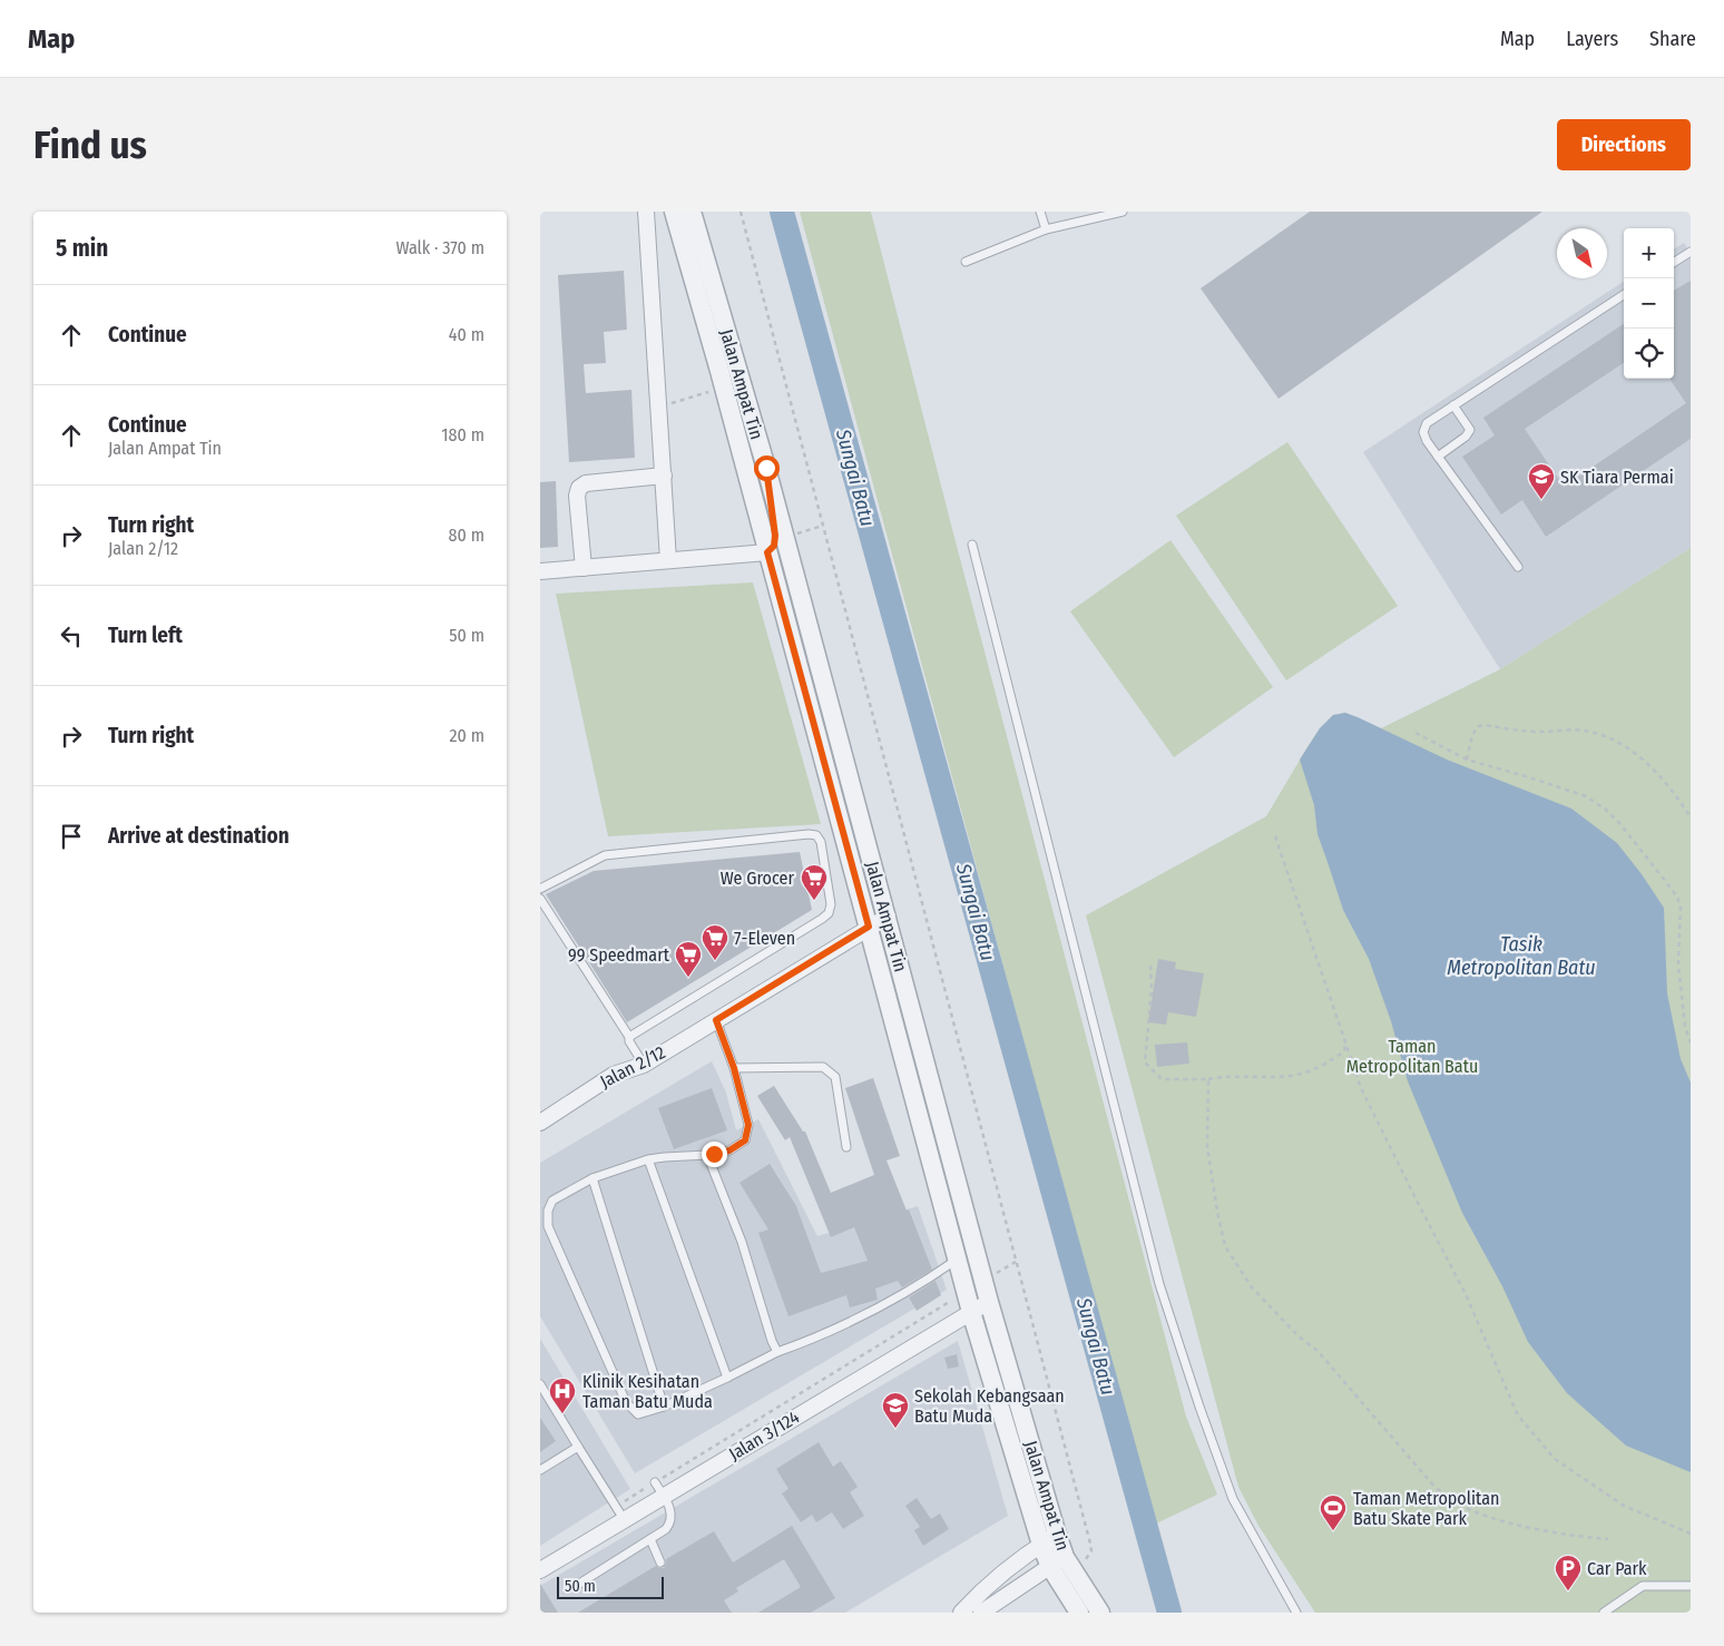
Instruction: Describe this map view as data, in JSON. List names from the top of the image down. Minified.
{"streets":{"street":["Jalan Ampat Tin","Jalan 2/12","Jalan 3/124"]},"crossings":[["Jalan Ampat Tin","Jalan 2/12"],["Jalan Ampat Tin","Jalan 3/124"]],"water":["Sungai Batu","Tasik Metropolitan Batu"],"parks":["Taman Metropolitan Batu"],"places":{"school or university":["SK Tiara Permai","Sekolah Kebangsaan Batu Muda"],"supermarket":["We Grocer","7-Eleven","99 Speedmart"],"hospital":["Klinik Kesihatan Taman Batu Muda"],"sports":["Taman Metropolitan Batu Skate Park"],"parking":["Car Park"]},"scale_bar":"50 m","north":"bottom right","page":{"header":"Map","nav":["Map","Layers","Share"],"buttons":"Directions","title":"Find us","heading":["5 min","Walk · 370 m"],"map_buttons":["+","−"],"list":[["Continue","40 m"],["Continue","Jalan Ampat Tin","180 m"],["Turn right","Jalan 2/12","80 m"],["Turn left","50 m"],["Turn right","20 m"],"Arrive at destination"],"scale":"50 m"}}
